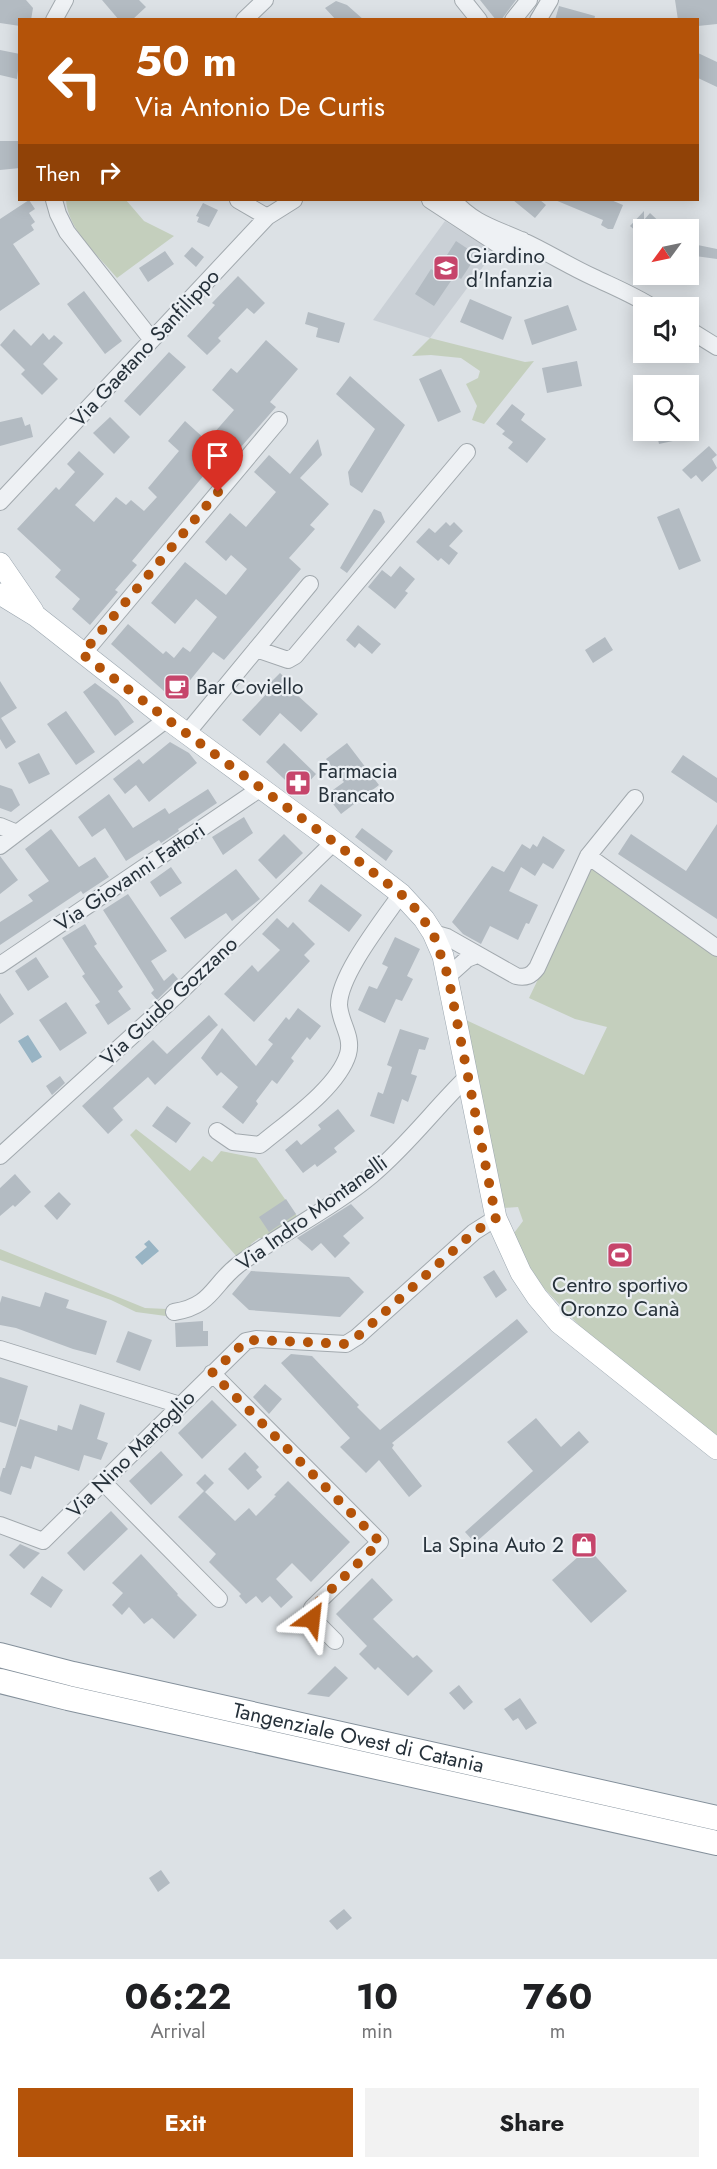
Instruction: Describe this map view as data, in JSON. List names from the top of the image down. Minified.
{"streets":{"highway":["Tangenziale Ovest di Catania"],"street":["Via Gaetano Sanfilippo","Via Giovanni Fattori","Via Guido Gozzano","Via Indro Montanelli","Via Nino Martoglio"]},"places":{"school or university":["Giardino d'Infanzia"],"cafe":["Bar Coviello"],"pharmacy":["Farmacia Brancato"],"sports":["Centro sportivo Oronzo Canà"],"shop":["La Spina Auto 2"]},"north":"bottom left","page":{"turn":["50 m","Via Antonio De Curtis"],"then":"Then","eta":["06:22","Arrival","10","min","760","m"],"buttons":["Exit","Share"]}}
